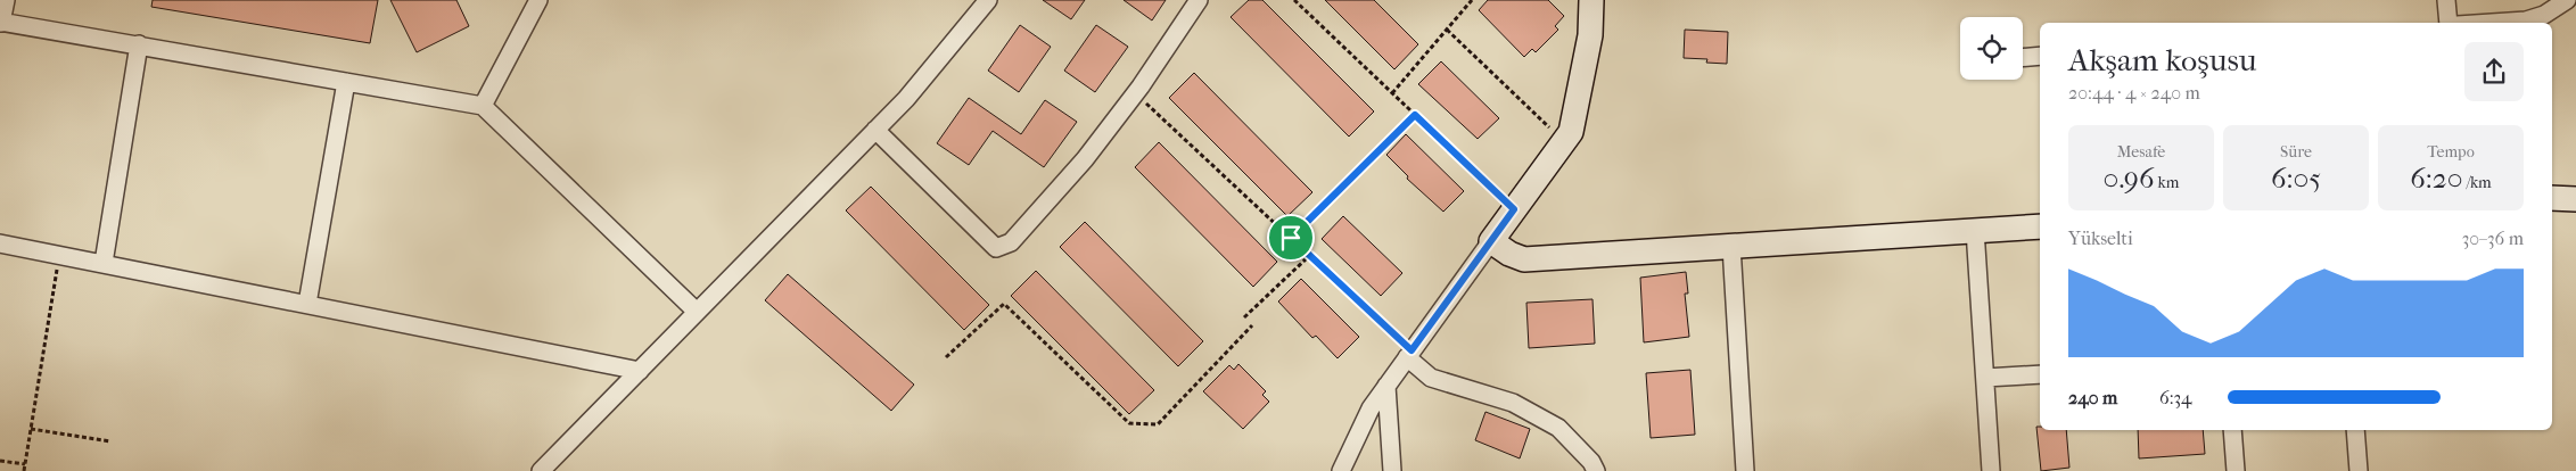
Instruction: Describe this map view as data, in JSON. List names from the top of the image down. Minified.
{"page":{"heading":["Akşam koşusu","20:44 · 4 × 240 m"],"stats":[["Mesafe","0.96 km"],["Süre","6:05"],["Tempo","6:20 /km"]],"chart":["Yükselti","30–36 m"],"list":[{"name":"240 m","note":"6:34"}]}}
